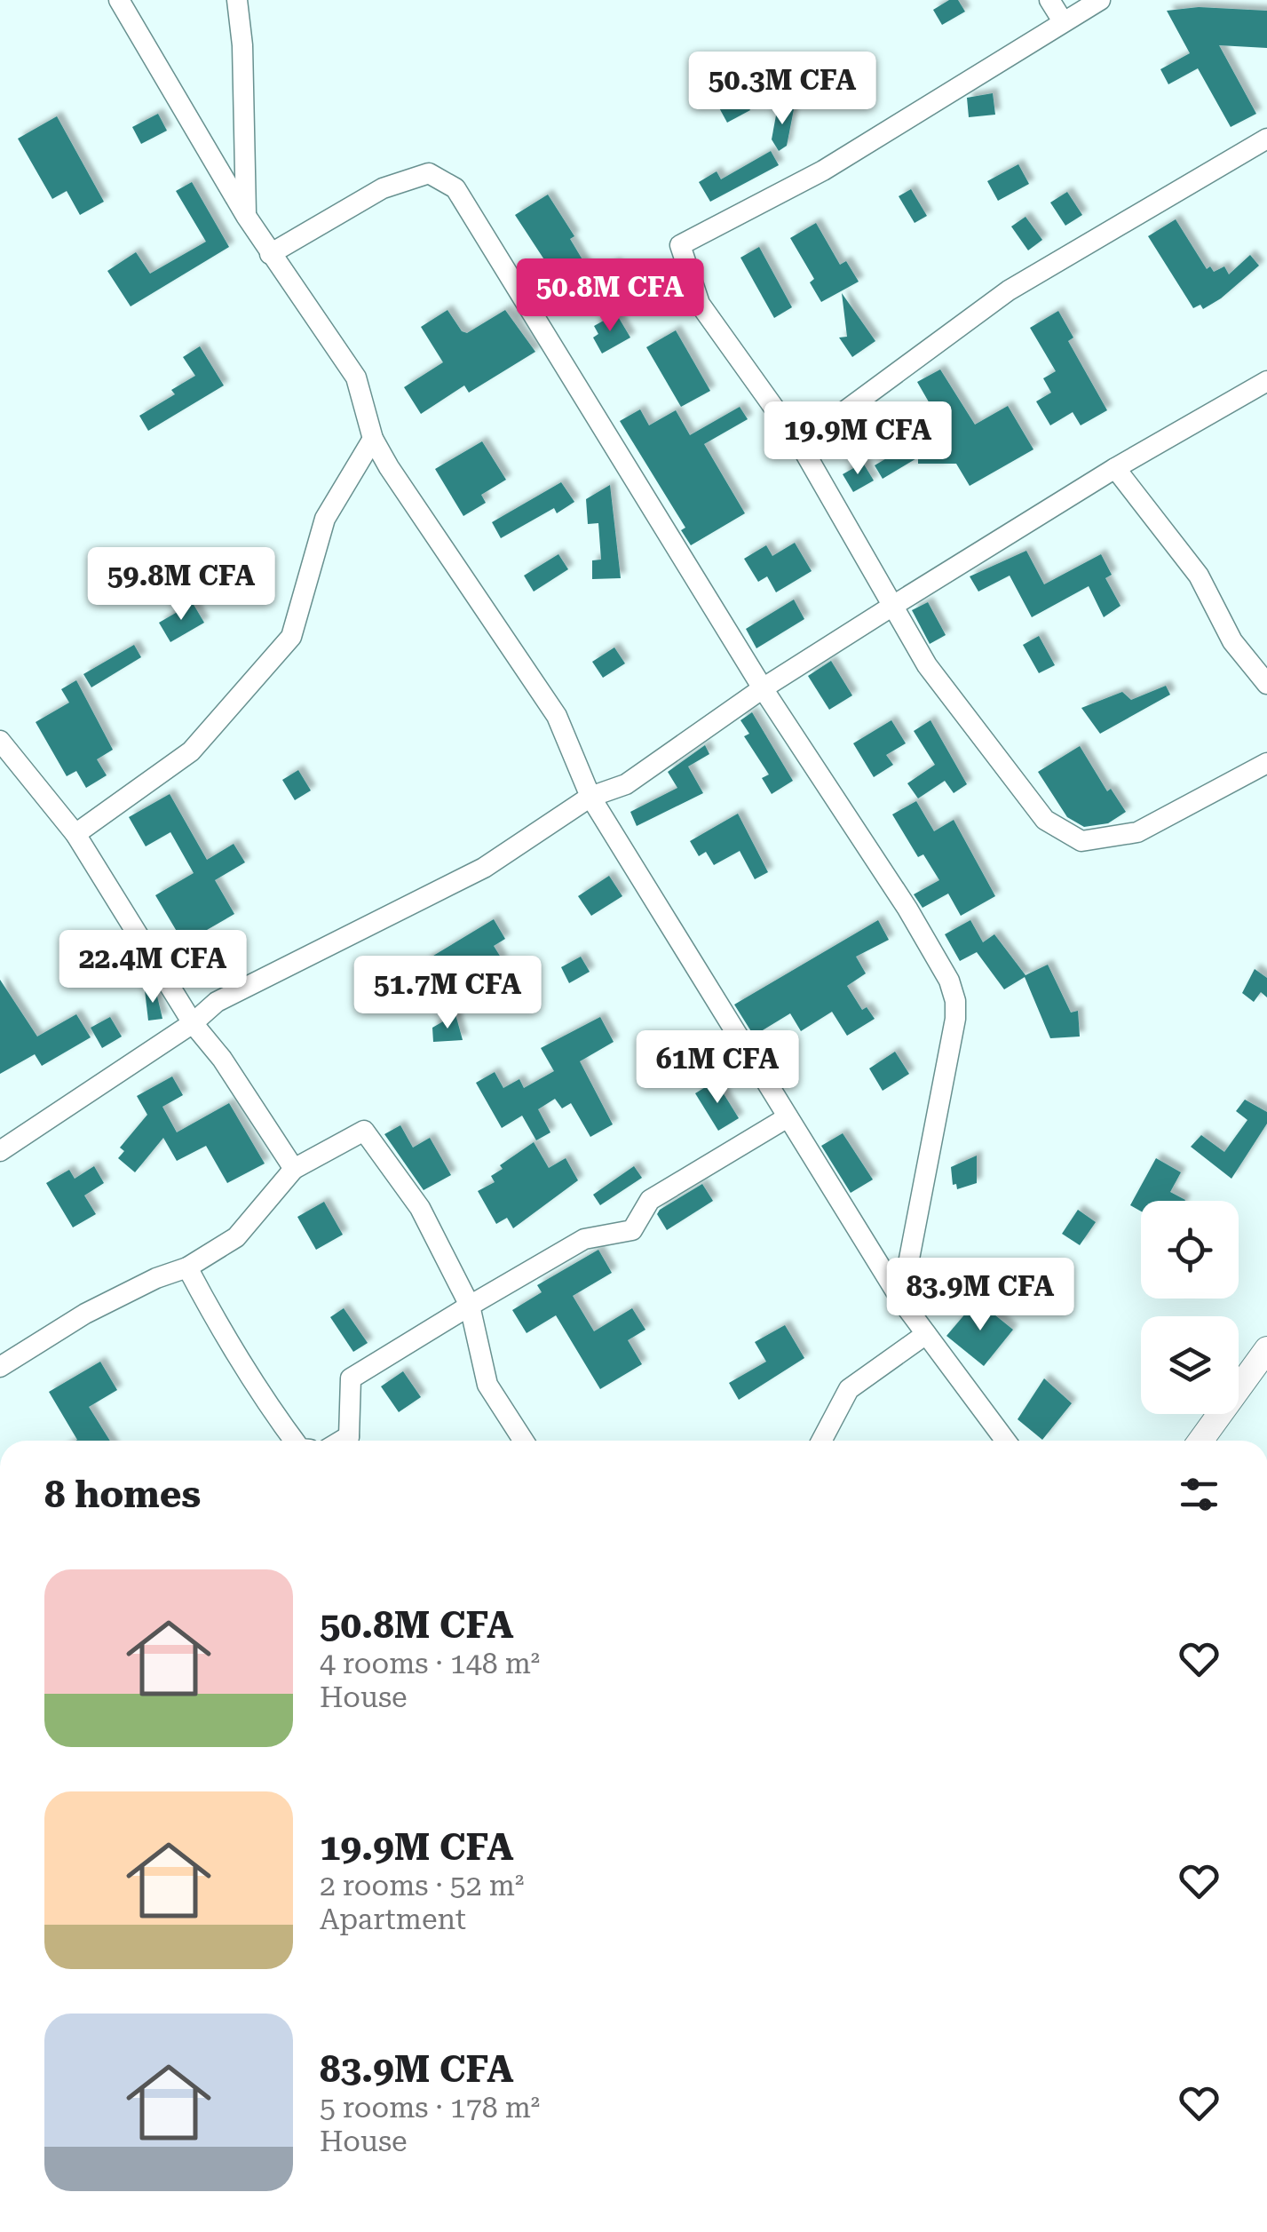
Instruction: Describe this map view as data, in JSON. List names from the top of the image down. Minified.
{"page":{"price":["50.3M CFA","50.8M CFA","19.9M CFA","59.8M CFA","22.4M CFA","51.7M CFA","61M CFA","83.9M CFA"],"heading":"8 homes","list":[{"name":"50.8M CFA","note":"4 rooms · 148 m² · House"},{"name":"19.9M CFA","note":"2 rooms · 52 m² · Apartment"},{"name":"83.9M CFA","note":"5 rooms · 178 m² · House"}]}}
